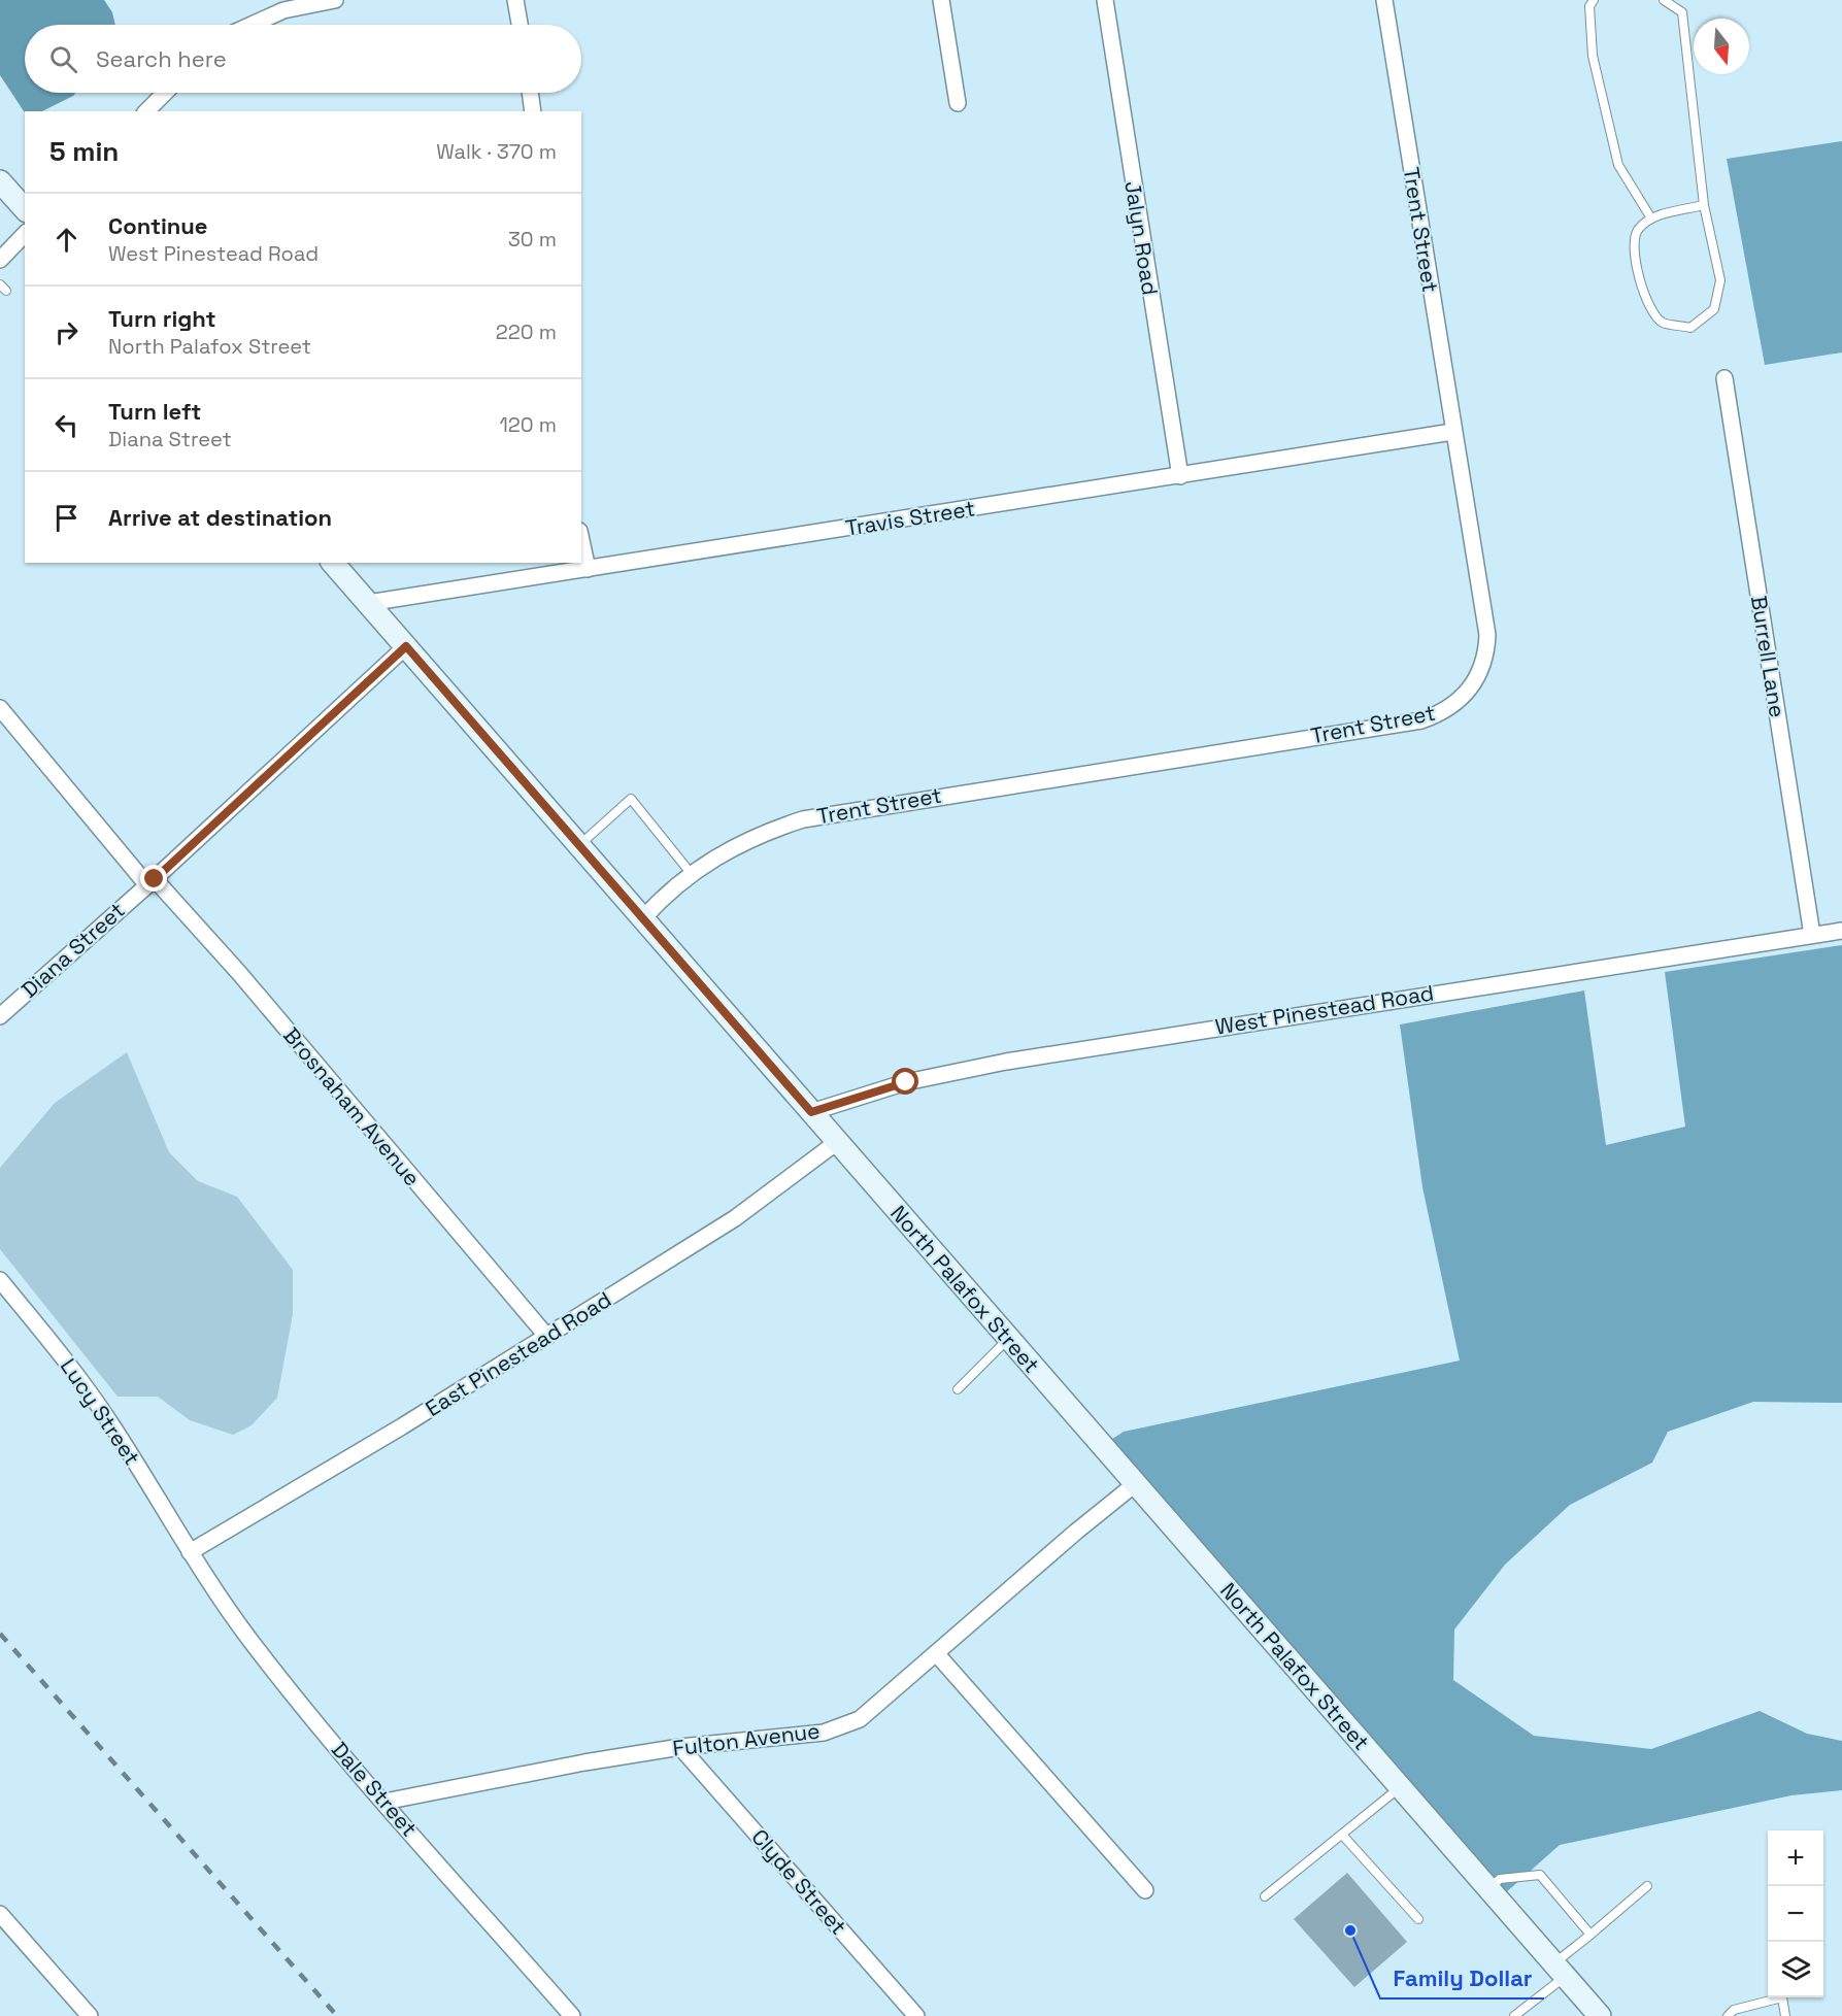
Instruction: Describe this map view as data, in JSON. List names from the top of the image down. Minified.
{"streets":{"main road":["North Palafox Street"],"street":["Trent Street","Jalyn Road","Travis Street","Burrell Lane","Diana Street","West Pinestead Road","Brosnaham Avenue","East Pinestead Road","Lucy Street","Fulton Avenue","Dale Street","Clyde Street"]},"crossings":[["Trent Street","Travis Street"],["Trent Street","North Palafox Street"],["Jalyn Road","Travis Street"],["Travis Street","North Palafox Street"],["Burrell Lane","West Pinestead Road"],["Diana Street","Brosnaham Avenue"],["Diana Street","North Palafox Street"],["West Pinestead Road","North Palafox Street"],["Brosnaham Avenue","East Pinestead Road"],["North Palafox Street","East Pinestead Road"],["North Palafox Street","Fulton Avenue"],["East Pinestead Road","Lucy Street"],["East Pinestead Road","Dale Street"],["Lucy Street","Dale Street"],["Fulton Avenue","Dale Street"],["Fulton Avenue","Clyde Street"]],"places":["Family Dollar"],"north":"bottom","page":{"search":"Search here","heading":["5 min","Walk · 370 m"],"list":[["Continue","West Pinestead Road","30 m"],["Turn right","North Palafox Street","220 m"],["Turn left","Diana Street","120 m"],"Arrive at destination"],"map_buttons":["+","−"]}}
